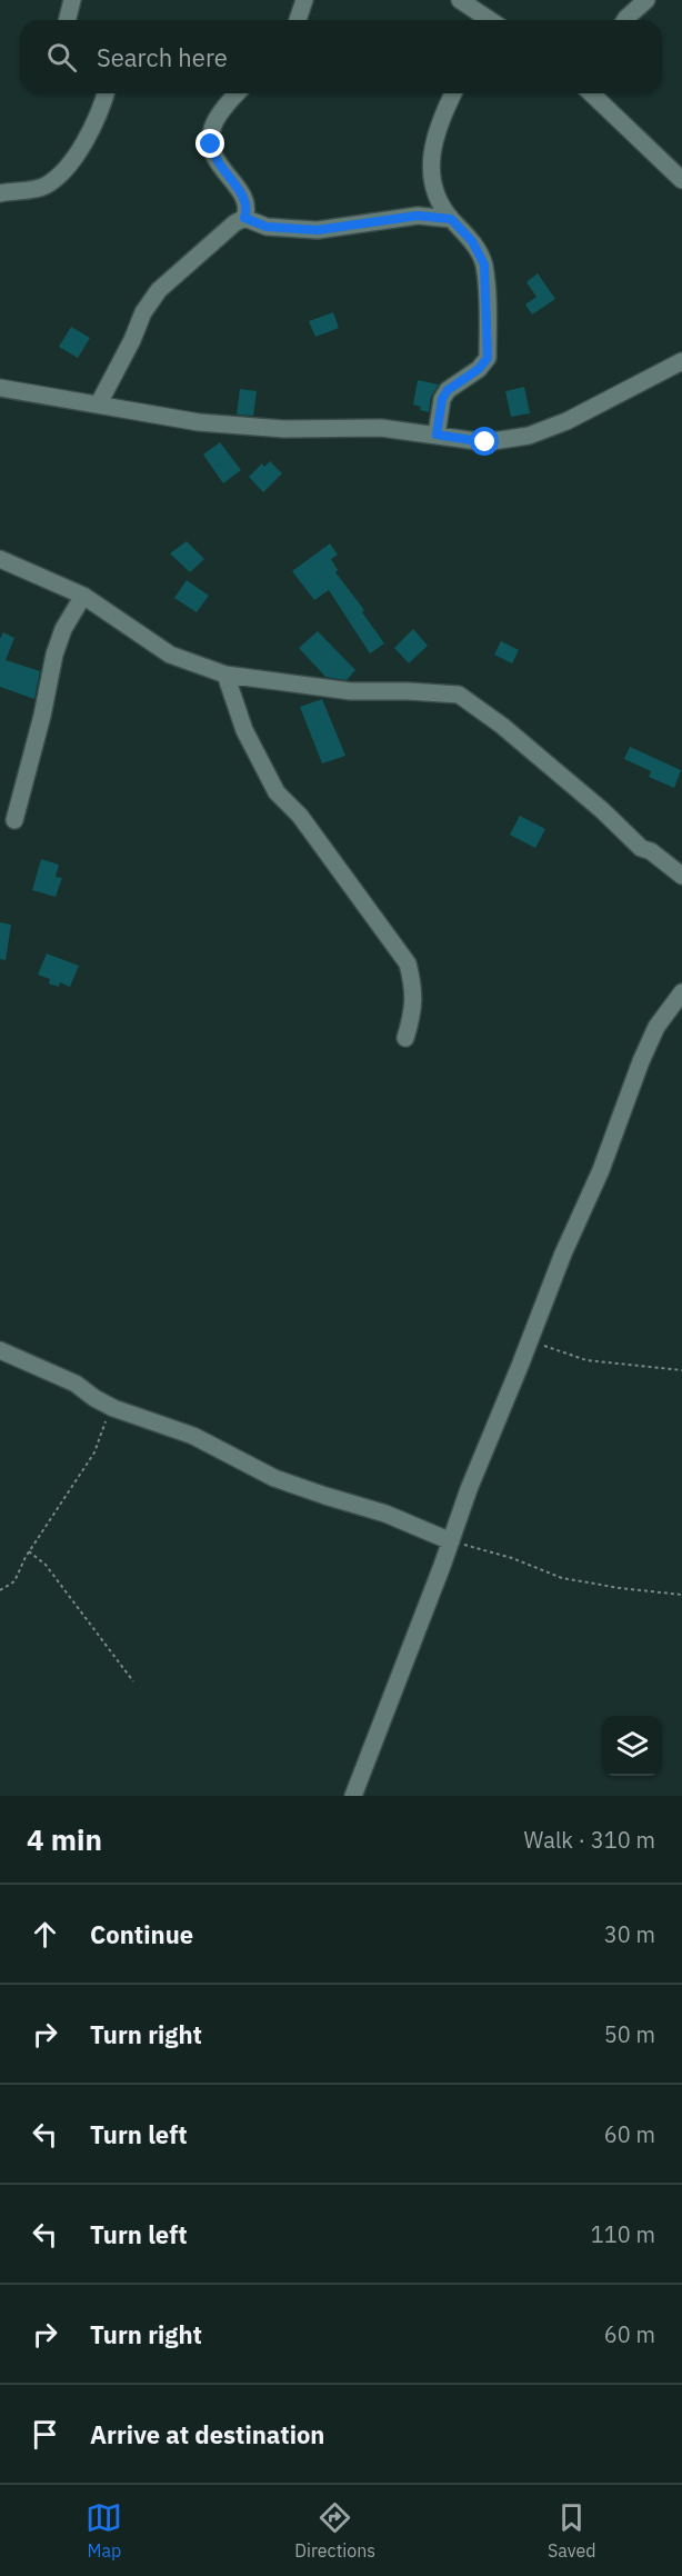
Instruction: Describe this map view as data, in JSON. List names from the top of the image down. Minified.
{"page":{"search":"Search here","heading":["4 min","Walk · 310 m"],"list":[["Continue","30 m"],["Turn right","50 m"],["Turn left","60 m"],["Turn left","110 m"],["Turn right","60 m"],"Arrive at destination"],"nav":["Map","Directions","Saved"]}}
